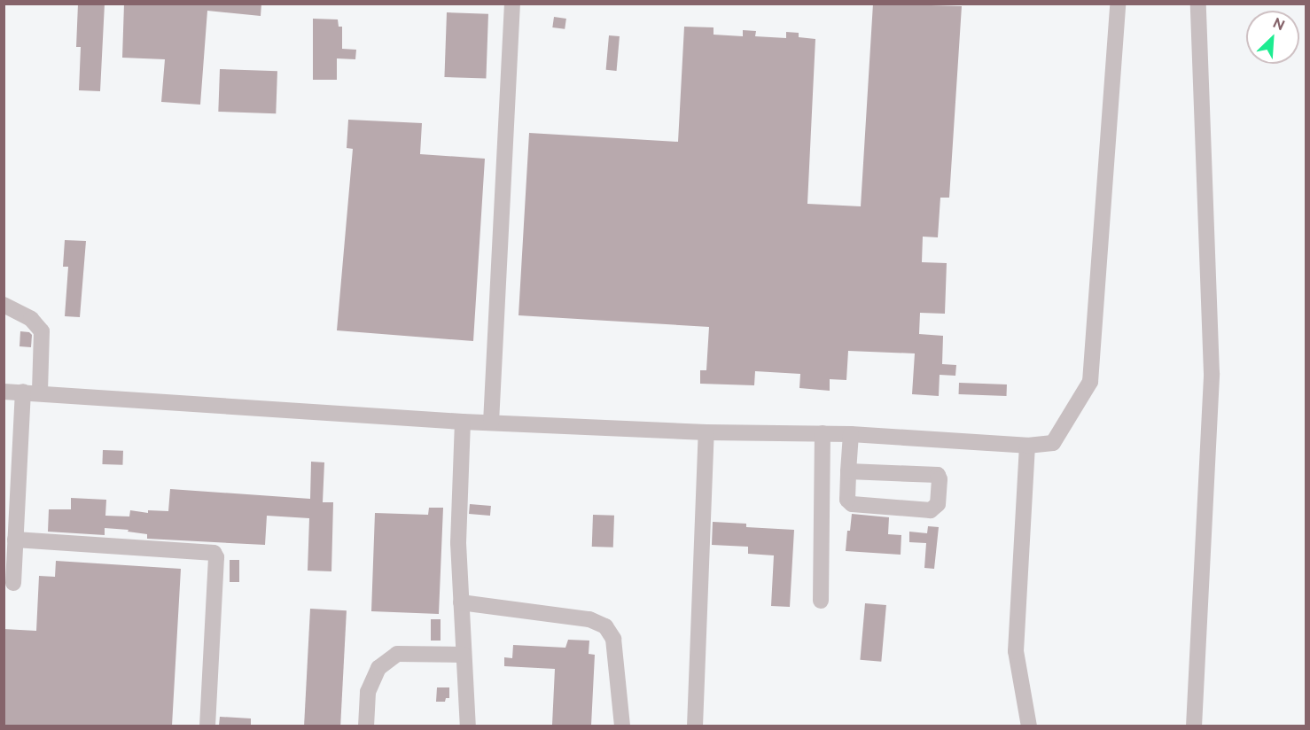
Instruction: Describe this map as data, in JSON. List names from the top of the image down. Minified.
{"north":"top right"}
